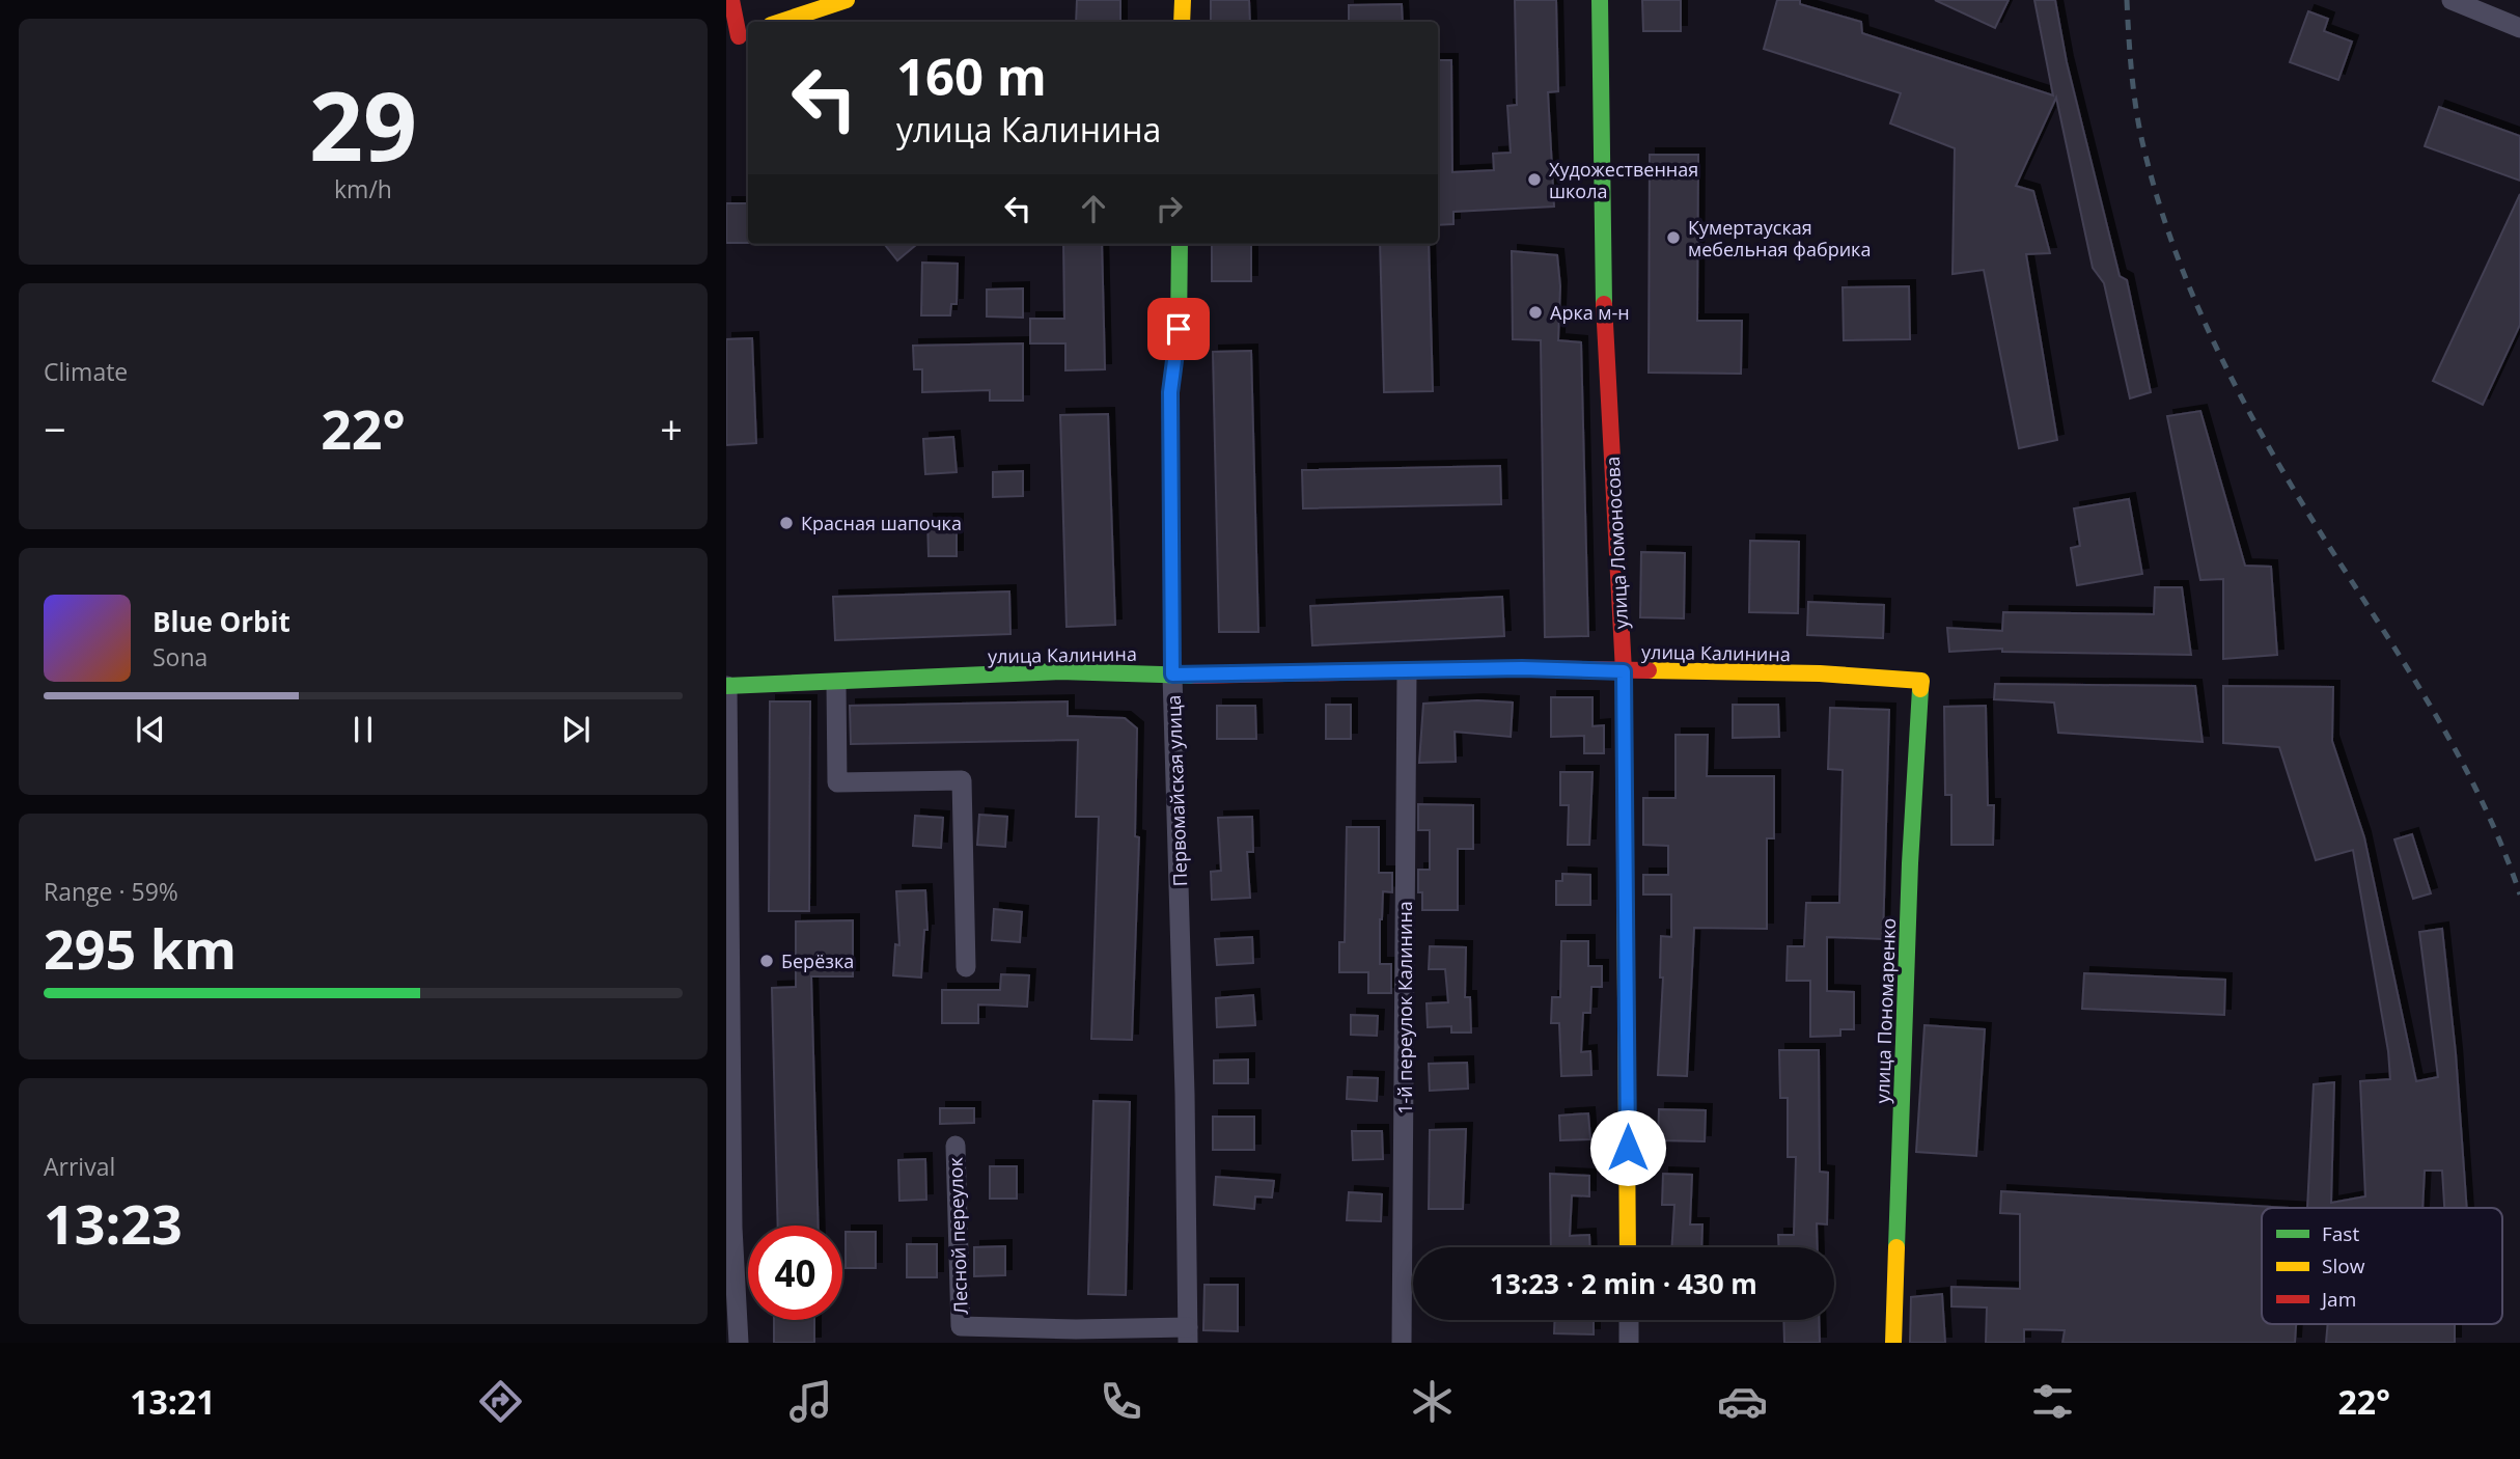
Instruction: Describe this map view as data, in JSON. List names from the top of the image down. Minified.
{"streets":{"street":["улица Ломоносова","улица Калинина","Первомайская улица","1-й переулок Калинина","улица Пономаренко","Лесной переулок"]},"crossings":[["улица Ломоносова","улица Калинина"],["улица Калинина","Первомайская улица"],["улица Калинина","1-й переулок Калинина"],["улица Калинина","улица Пономаренко"],["Первомайская улица","Лесной переулок"]],"places":["Художественная школа","Кумертауская мебельная фабрика","Арка м-н","Красная шапочка","Берёзка"],"legend":["Fast","Slow","Jam"],"page":{"tile":[["29","km/h"],"Climate",["Range · 59%","295 km"],["Arrival","13:23"]],"turn":["160 m","улица Калинина"],"heat":["−","22°","+"],"song":["Blue Orbit","Sona"],"limit":"40","trip":"13:23 · 2 min · 430 m","tabs":["13:21","22°"]}}
